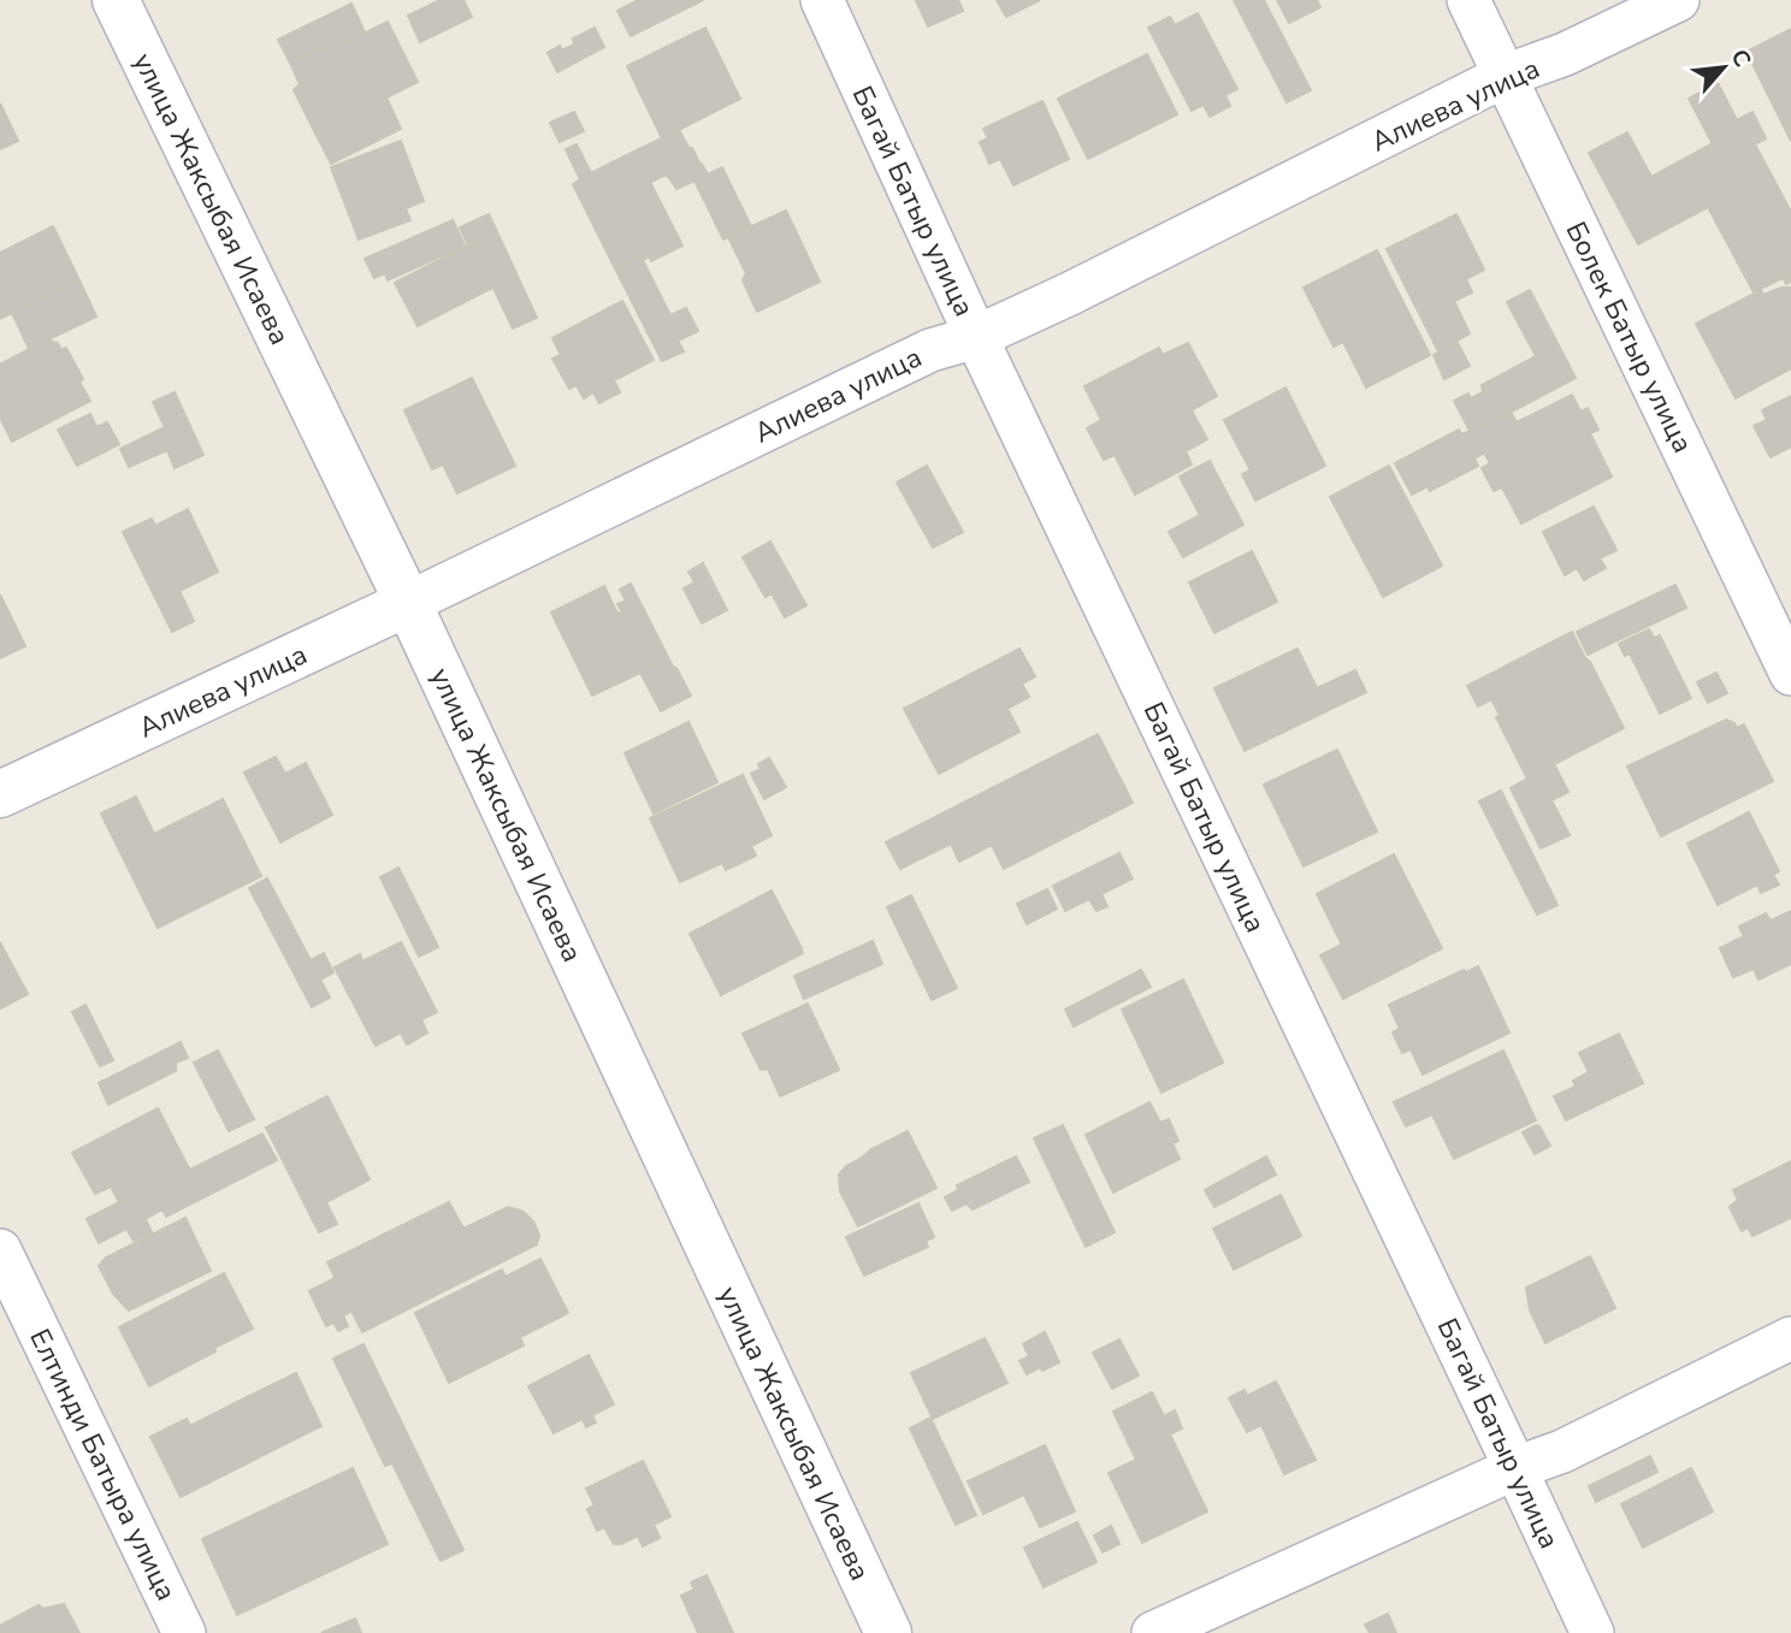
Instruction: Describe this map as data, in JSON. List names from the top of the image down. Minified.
{"streets":{"street":["Алиева улица","улица Жаксыбая Исаева","Багай Батыр улица","Болек Батыр улица","Елтинди Батыра улица"]},"crossings":[["Алиева улица","улица Жаксыбая Исаева"],["Алиева улица","Багай Батыр улица"],["Алиева улица","Болек Батыр улица"]],"north":"top right"}
